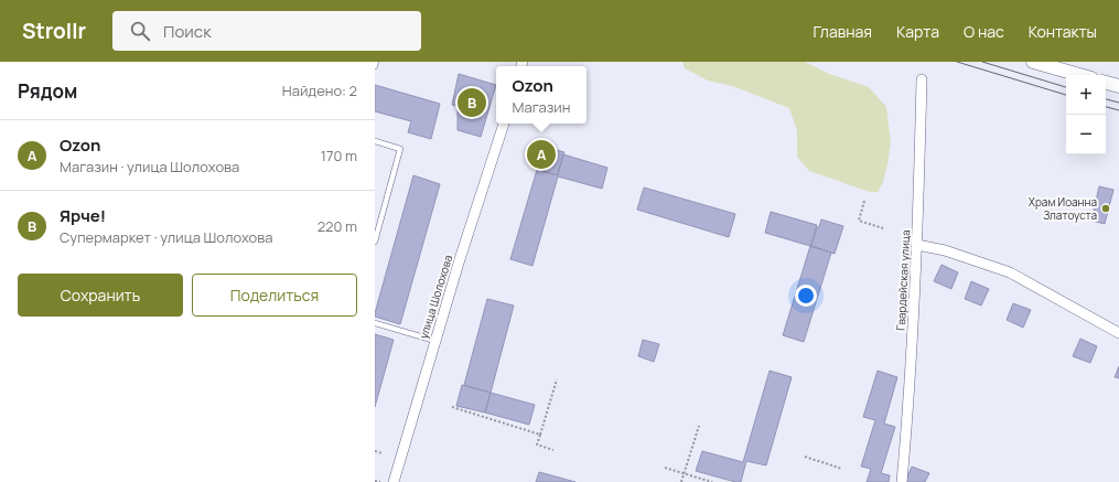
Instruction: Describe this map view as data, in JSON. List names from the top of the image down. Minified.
{"streets":{"street":["Гвардейская улица","улица Шолохова"]},"places":["Храм Иоанна Златоуста"],"page":{"header":"Strollr","search":"Поиск","nav":["Главная","Карта","О нас","Контакты"],"heading":["Рядом","Найдено: 2"],"popup":["Ozon","Магазин"],"map_buttons":["+","−"],"pins":["B","A"],"list":[{"mark":"A","name":"Ozon","note":"Магазин · улица Шолохова","value":"170 m"},{"mark":"B","name":"Ярче!","note":"Супермаркет · улица Шолохова","value":"220 m"}],"buttons":["Сохранить","Поделиться"]}}
